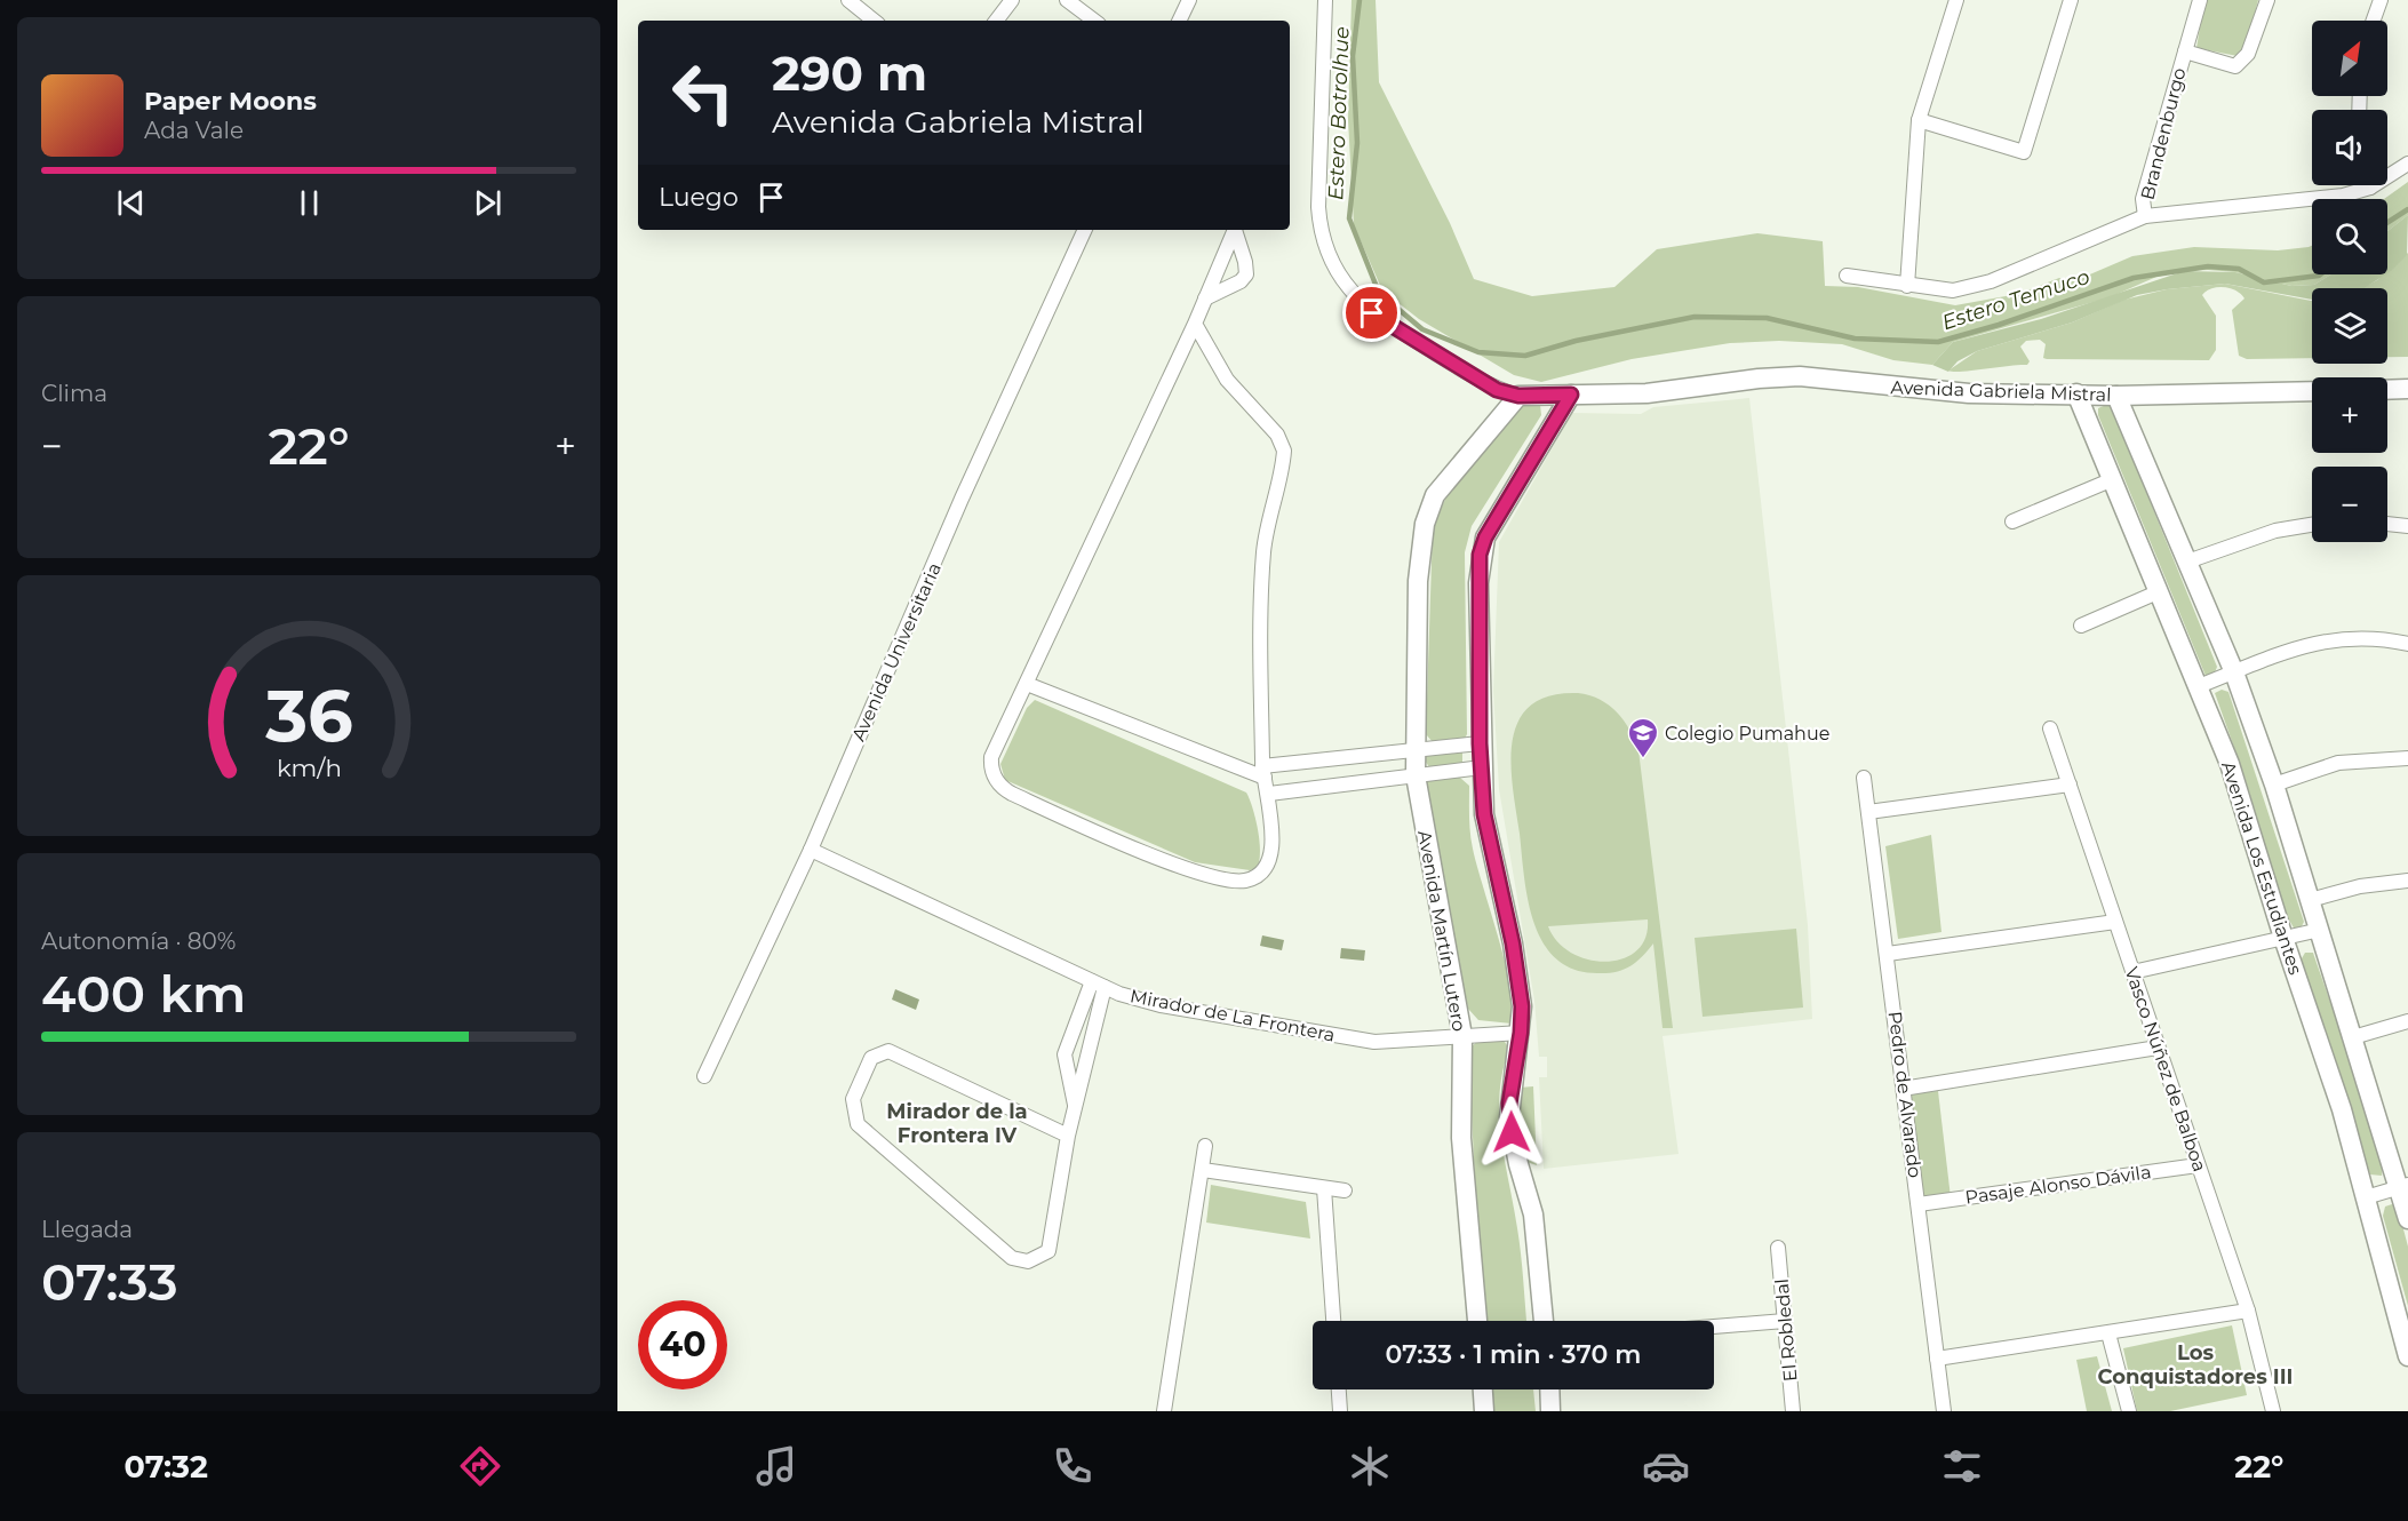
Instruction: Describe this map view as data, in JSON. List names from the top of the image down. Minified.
{"streets":{"street":["Brandenburgo","Avenida Gabriela Mistral","Avenida Universitaria","Avenida Los Estudiantes","Avenida Martín Lutero","Mirador de La Frontera","Vasco Núñez de Balboa","Pedro de Alvarado","Pasaje Alonso Dávila","El Robledal"]},"crossings":[["Avenida Gabriela Mistral","Avenida Los Estudiantes"],["Avenida Gabriela Mistral","Avenida Martín Lutero"],["Avenida Universitaria","Mirador de La Frontera"],["Avenida Martín Lutero","Mirador de La Frontera"],["Vasco Núñez de Balboa","Pasaje Alonso Dávila"],["Pedro de Alvarado","Pasaje Alonso Dávila"]],"districts":["Mirador de la Frontera IV","Los Conquistadores III"],"water":["Estero Botrolhue","Estero Temuco"],"places":{"school or university":["Colegio Pumahue"]},"north":"top right","page":{"map_buttons":["+","−"],"turn":["290 m","Avenida Gabriela Mistral"],"song":["Paper Moons","Ada Vale"],"then":"Luego","tile":["Clima",["Autonomía · 80%","400 km"],["Llegada","07:33"]],"heat":["−","22°","+"],"limit":"40","trip":"07:33 · 1 min · 370 m","tabs":["07:32","22°"],"gauge":["36","km/h"]}}
